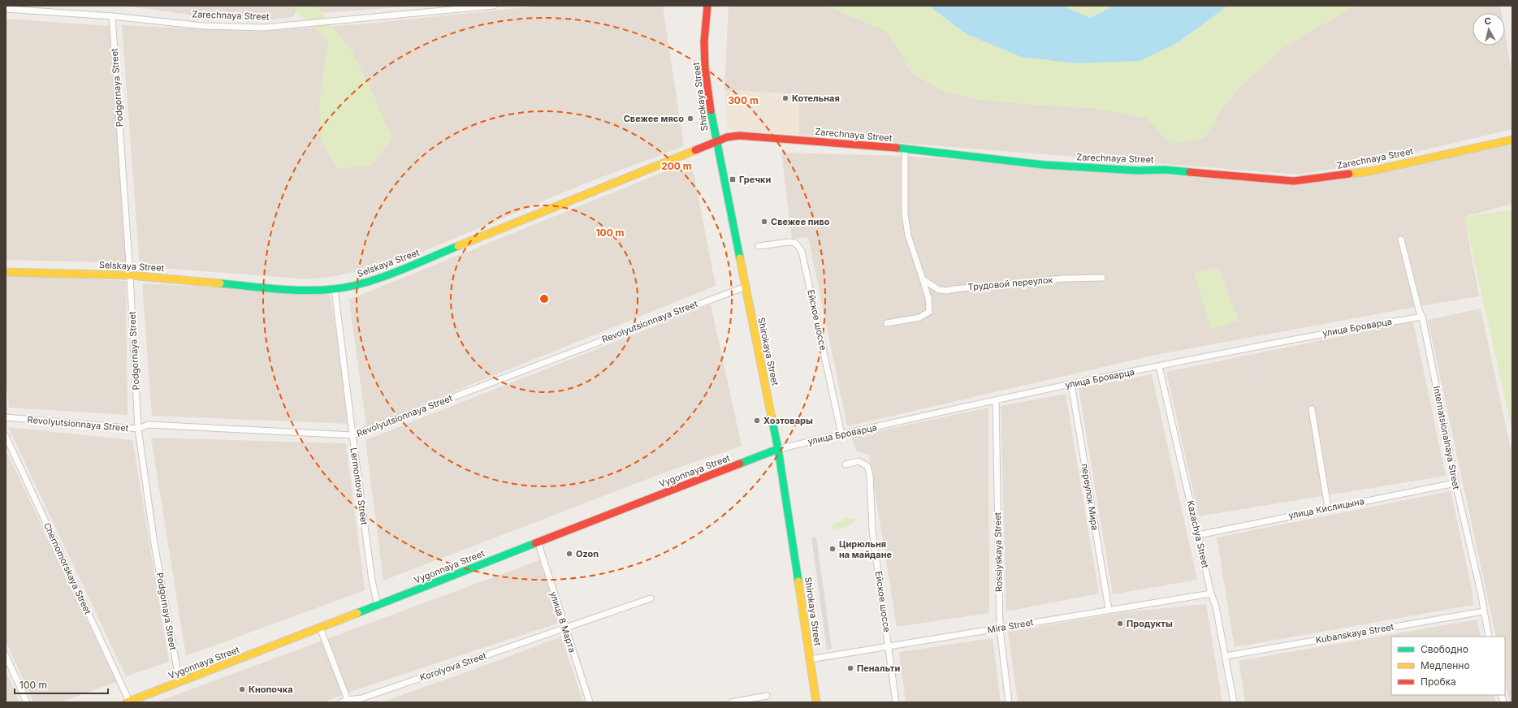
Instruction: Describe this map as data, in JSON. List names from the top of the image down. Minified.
{"streets":{"street":["Zarechnaya Street","Podgornaya Street","Shirokaya Street","Selskaya Street","Трудовой переулок","Ейское шоссе","Revolyutsionnaya Street","улица Броварца","Internatsionalnaya Street","Vygonnaya Street","Lermontova Street","переулок Мира","улица Кислицына","Kazachya Street","Rossiyskaya Street","Chernomorskaya Street","улица 8 Марта","Mira Street","Kubanskaya Street","Korolyova Street"]},"crossings":[["Zarechnaya Street","Podgornaya Street"],["Zarechnaya Street","Shirokaya Street"],["Zarechnaya Street","Selskaya Street"],["Podgornaya Street","Selskaya Street"],["Podgornaya Street","Revolyutsionnaya Street"],["Podgornaya Street","Vygonnaya Street"],["Shirokaya Street","Selskaya Street"],["Shirokaya Street","Revolyutsionnaya Street"],["Shirokaya Street","улица Броварца"],["Shirokaya Street","Vygonnaya Street"],["Shirokaya Street","Mira Street"],["Selskaya Street","Lermontova Street"],["Ейское шоссе","улица Броварца"],["Ейское шоссе","Mira Street"],["Revolyutsionnaya Street","Lermontova Street"],["улица Броварца","Internatsionalnaya Street"],["улица Броварца","Vygonnaya Street"],["улица Броварца","переулок Мира"],["улица Броварца","Kazachya Street"],["улица Броварца","Rossiyskaya Street"],["Internatsionalnaya Street","улица Кислицына"],["Internatsionalnaya Street","Kubanskaya Street"],["Vygonnaya Street","Lermontova Street"],["Vygonnaya Street","Chernomorskaya Street"],["Vygonnaya Street","улица 8 Марта"],["переулок Мира","Mira Street"],["улица Кислицына","Kazachya Street"],["Kazachya Street","Mira Street"],["Kazachya Street","Kubanskaya Street"],["Rossiyskaya Street","Mira Street"],["улица 8 Марта","Korolyova Street"]],"places":{"other":["Котельная","Свежее мясо","Свежее пиво","Хозтовары","Цирюльня на майдане","Ozon","Продукты","Пенальти","Кнопочка"],"transit":["Гречки"]},"legend":["Свободно","Медленно","Пробка"],"scale_bar":"100 m","north":"top","rings":["300 m","200 m","100 m"]}
